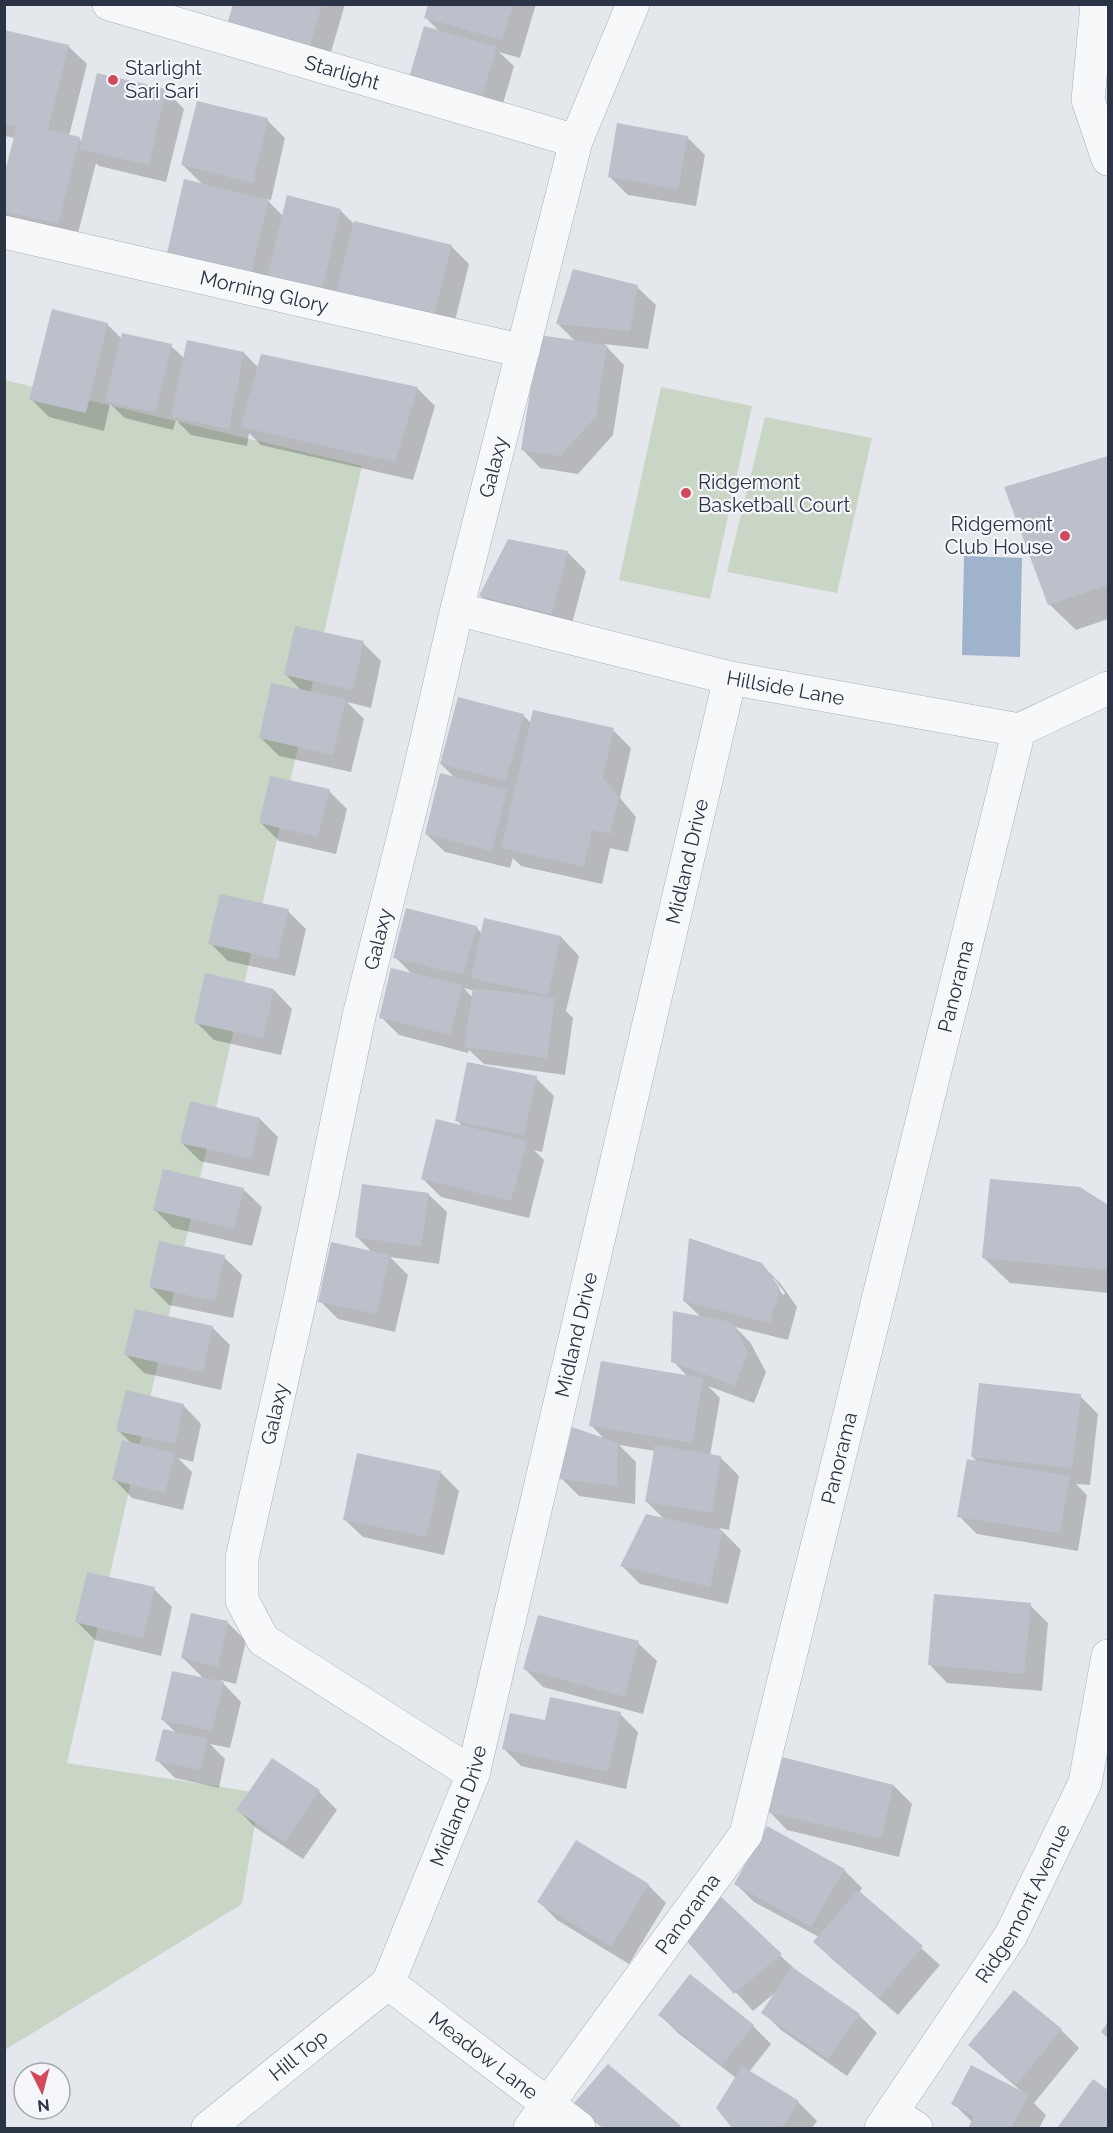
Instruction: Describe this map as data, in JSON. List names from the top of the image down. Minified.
{"streets":{"street":["Starlight","Morning Glory","Galaxy","Hillside Lane","Midland Drive","Panorama","Ridgemont Avenue","Meadow Lane","Hill Top"]},"crossings":[["Starlight","Galaxy"],["Morning Glory","Galaxy"],["Galaxy","Hillside Lane"],["Galaxy","Midland Drive"],["Hillside Lane","Midland Drive"],["Hillside Lane","Panorama"],["Midland Drive","Meadow Lane"],["Midland Drive","Hill Top"],["Panorama","Meadow Lane"],["Meadow Lane","Hill Top"]],"places":["Starlight Sari Sari","Ridgemont Basketball Court","Ridgemont Club House"],"north":"bottom"}
